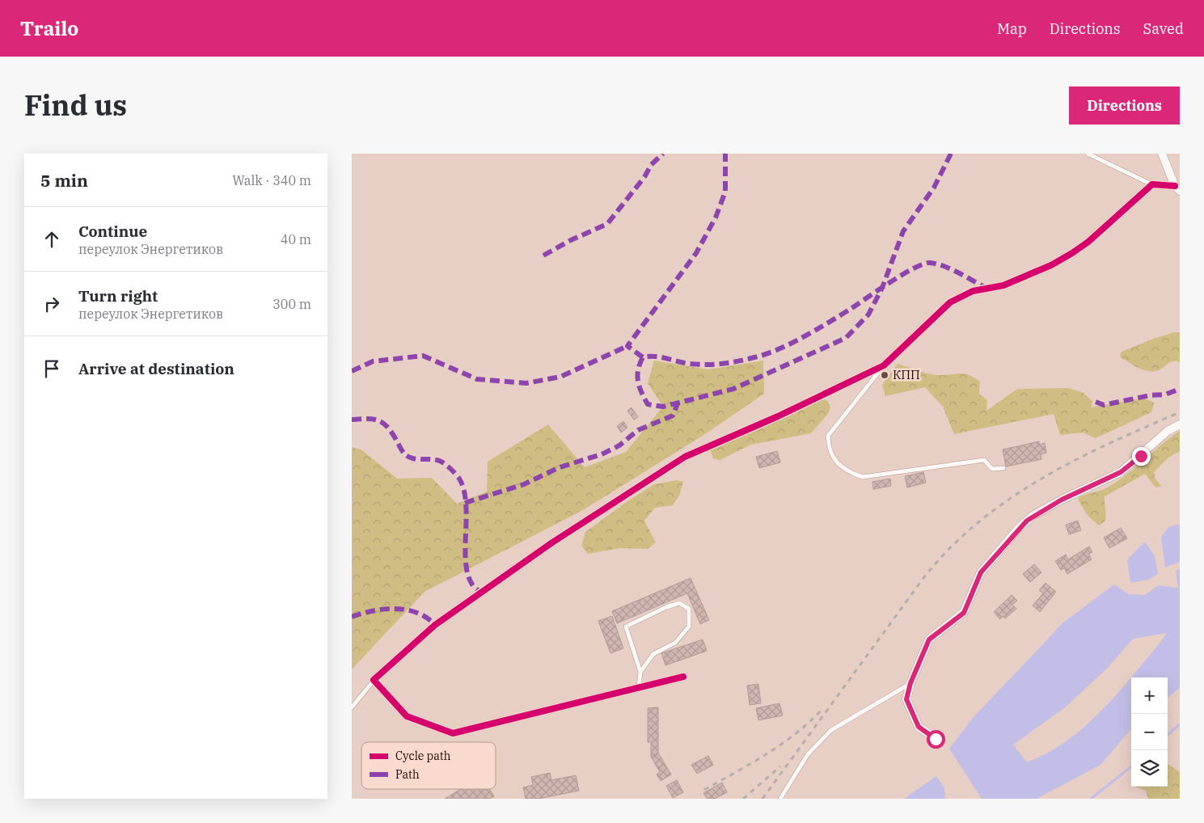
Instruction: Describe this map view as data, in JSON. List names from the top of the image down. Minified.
{"places":["КПП"],"legend":["Cycle path","Path"],"page":{"header":"Trailo","nav":["Map","Directions","Saved"],"title":"Find us","buttons":"Directions","heading":["5 min","Walk · 340 m"],"list":[["Continue","переулок Энергетиков","40 m"],["Turn right","переулок Энергетиков","300 m"],"Arrive at destination"],"map_buttons":["+","−"]}}
